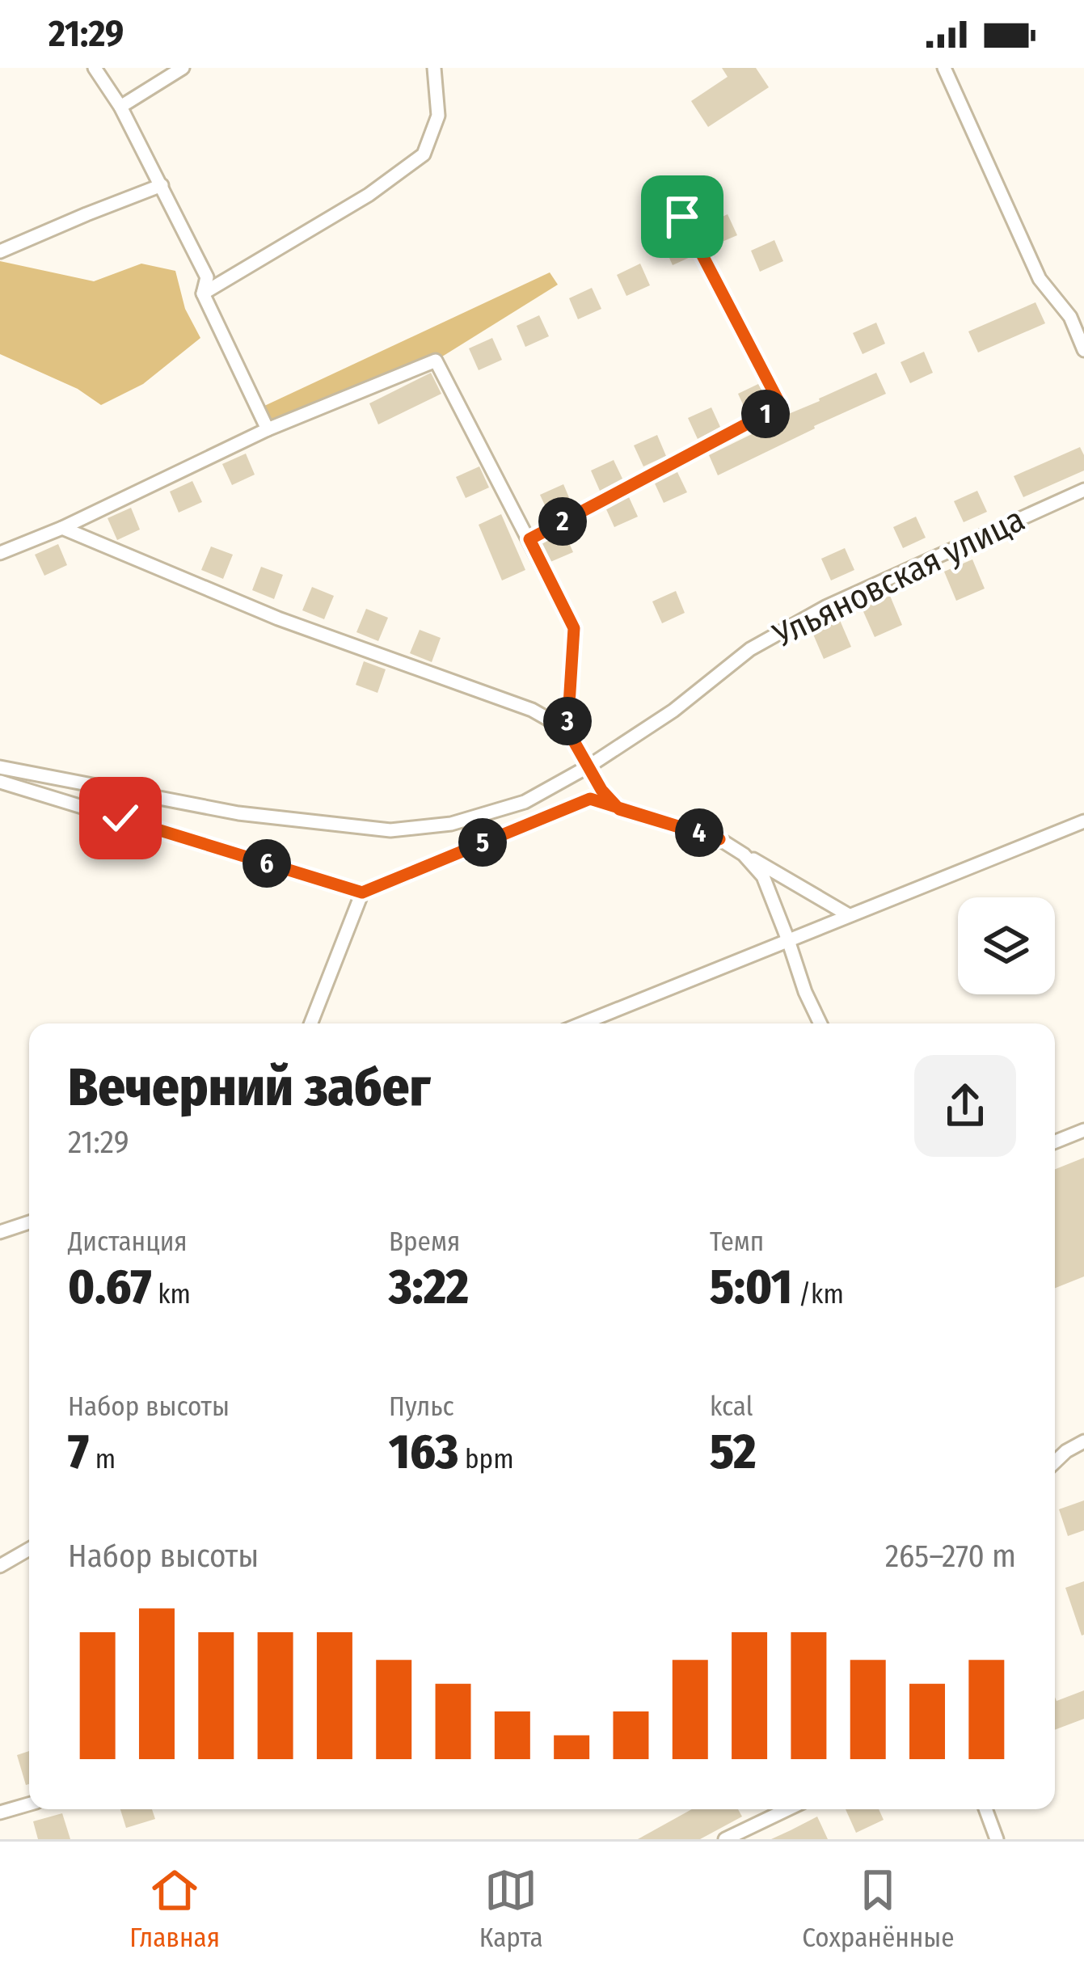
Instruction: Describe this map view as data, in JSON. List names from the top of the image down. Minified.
{"streets":{"street":["Ульяновская улица"]},"page":{"status":"21:29","pins":["1","2","3","4","5","6"],"heading":["Вечерний забег","21:29"],"stats":[["Дистанция","0.67 km"],["Время","3:22"],["Темп","5:01 /km"],["Набор высоты","7 m"],["Пульс","163 bpm"],["kcal","52"]],"chart":["Набор высоты","265–270 m"],"tabs":["Главная","Карта","Сохранённые"]}}
